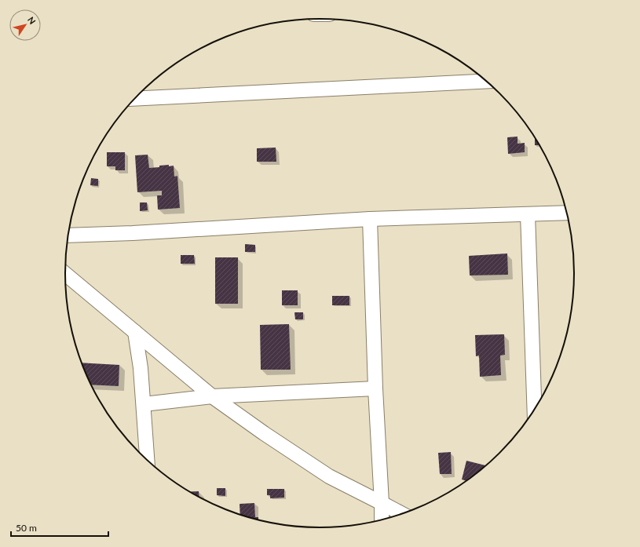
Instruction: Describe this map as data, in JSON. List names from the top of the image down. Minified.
{"scale_bar":"50 m","north":"top right"}
